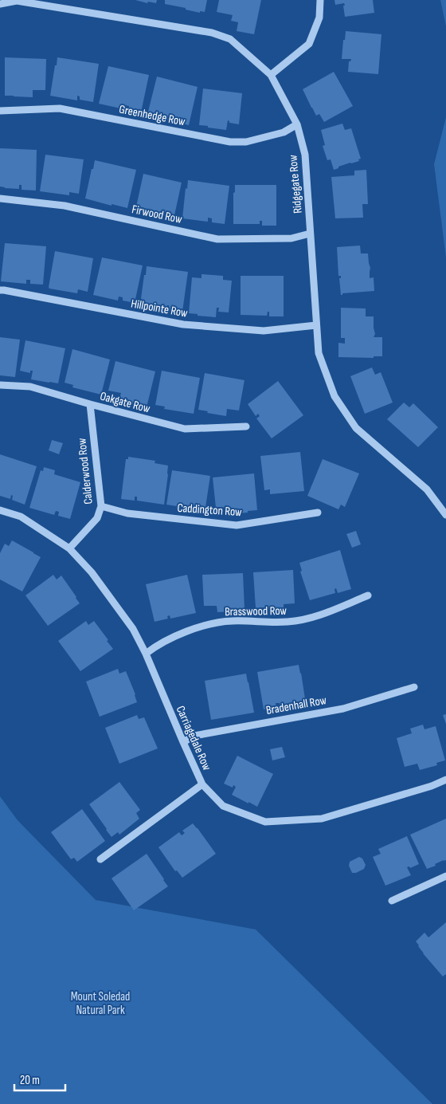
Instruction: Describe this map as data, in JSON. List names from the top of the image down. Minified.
{"streets":{"street":["Greenhedge Row","Ridgegate Row","Firwood Row","Hillpointe Row","Oakgate Row","Calderwood Row","Caddington Row","Brasswood Row","Bradenhall Row","Carriagedale Row"]},"crossings":[["Greenhedge Row","Ridgegate Row"],["Ridgegate Row","Firwood Row"],["Ridgegate Row","Hillpointe Row"],["Oakgate Row","Calderwood Row"],["Calderwood Row","Caddington Row"],["Calderwood Row","Carriagedale Row"],["Brasswood Row","Carriagedale Row"],["Bradenhall Row","Carriagedale Row"]],"parks":["Mount Soledad Natural Park"],"scale_bar":"20 m"}
